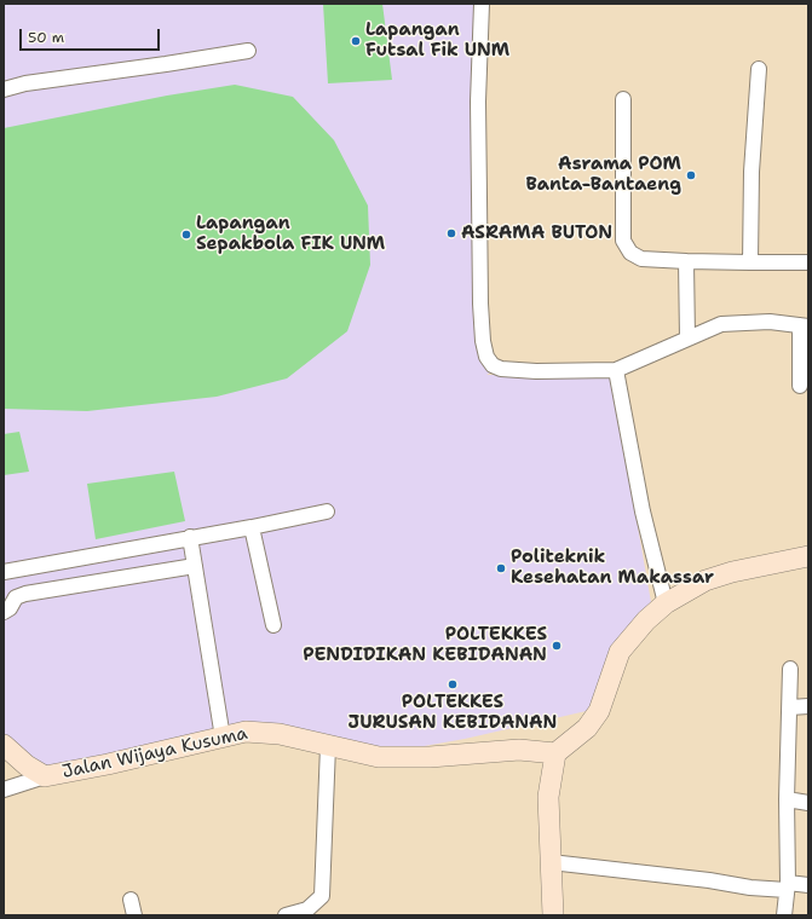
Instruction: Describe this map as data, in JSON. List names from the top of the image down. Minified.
{"streets":{"street":["Jalan Wijaya Kusuma"]},"places":["Lapangan Futsal Fik UNM","Asrama POM Banta-Bantaeng","ASRAMA BUTON","Lapangan Sepakbola FIK UNM","Politeknik Kesehatan Makassar","POLTEKKES PENDIDIKAN KEBIDANAN","POLTEKKES JURUSAN KEBIDANAN"],"scale_bar":"50 m"}
